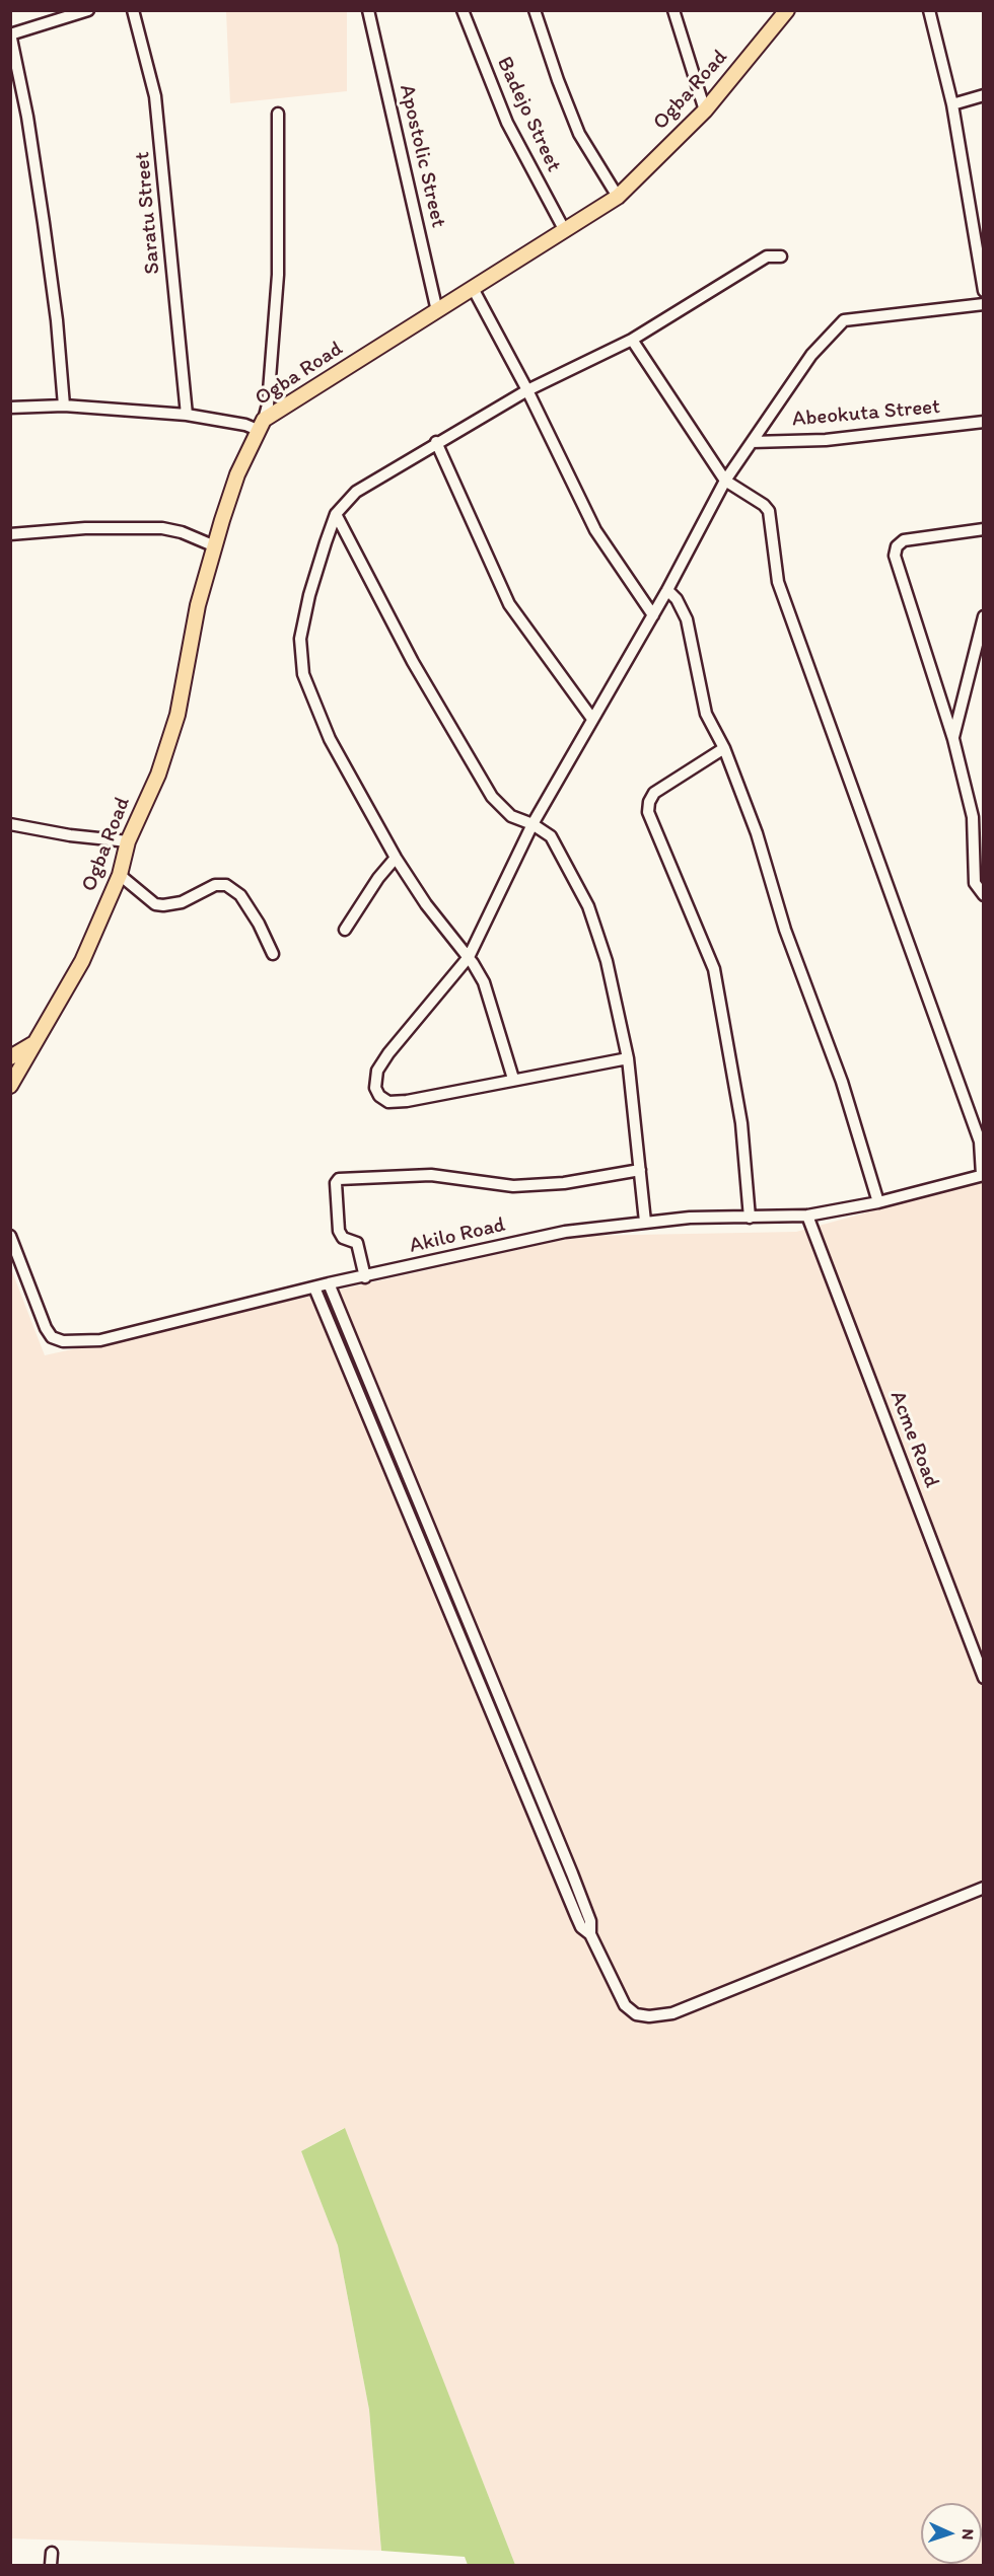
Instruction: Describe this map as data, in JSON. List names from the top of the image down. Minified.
{"streets":{"main road":["Ogba Road"],"street":["Badejo Street","Apostolic Street","Saratu Street","Abeokuta Street","Akilo Road","Acme Road"]},"crossings":[["Ogba Road","Badejo Street"],["Ogba Road","Apostolic Street"],["Akilo Road","Acme Road"]],"north":"right"}
